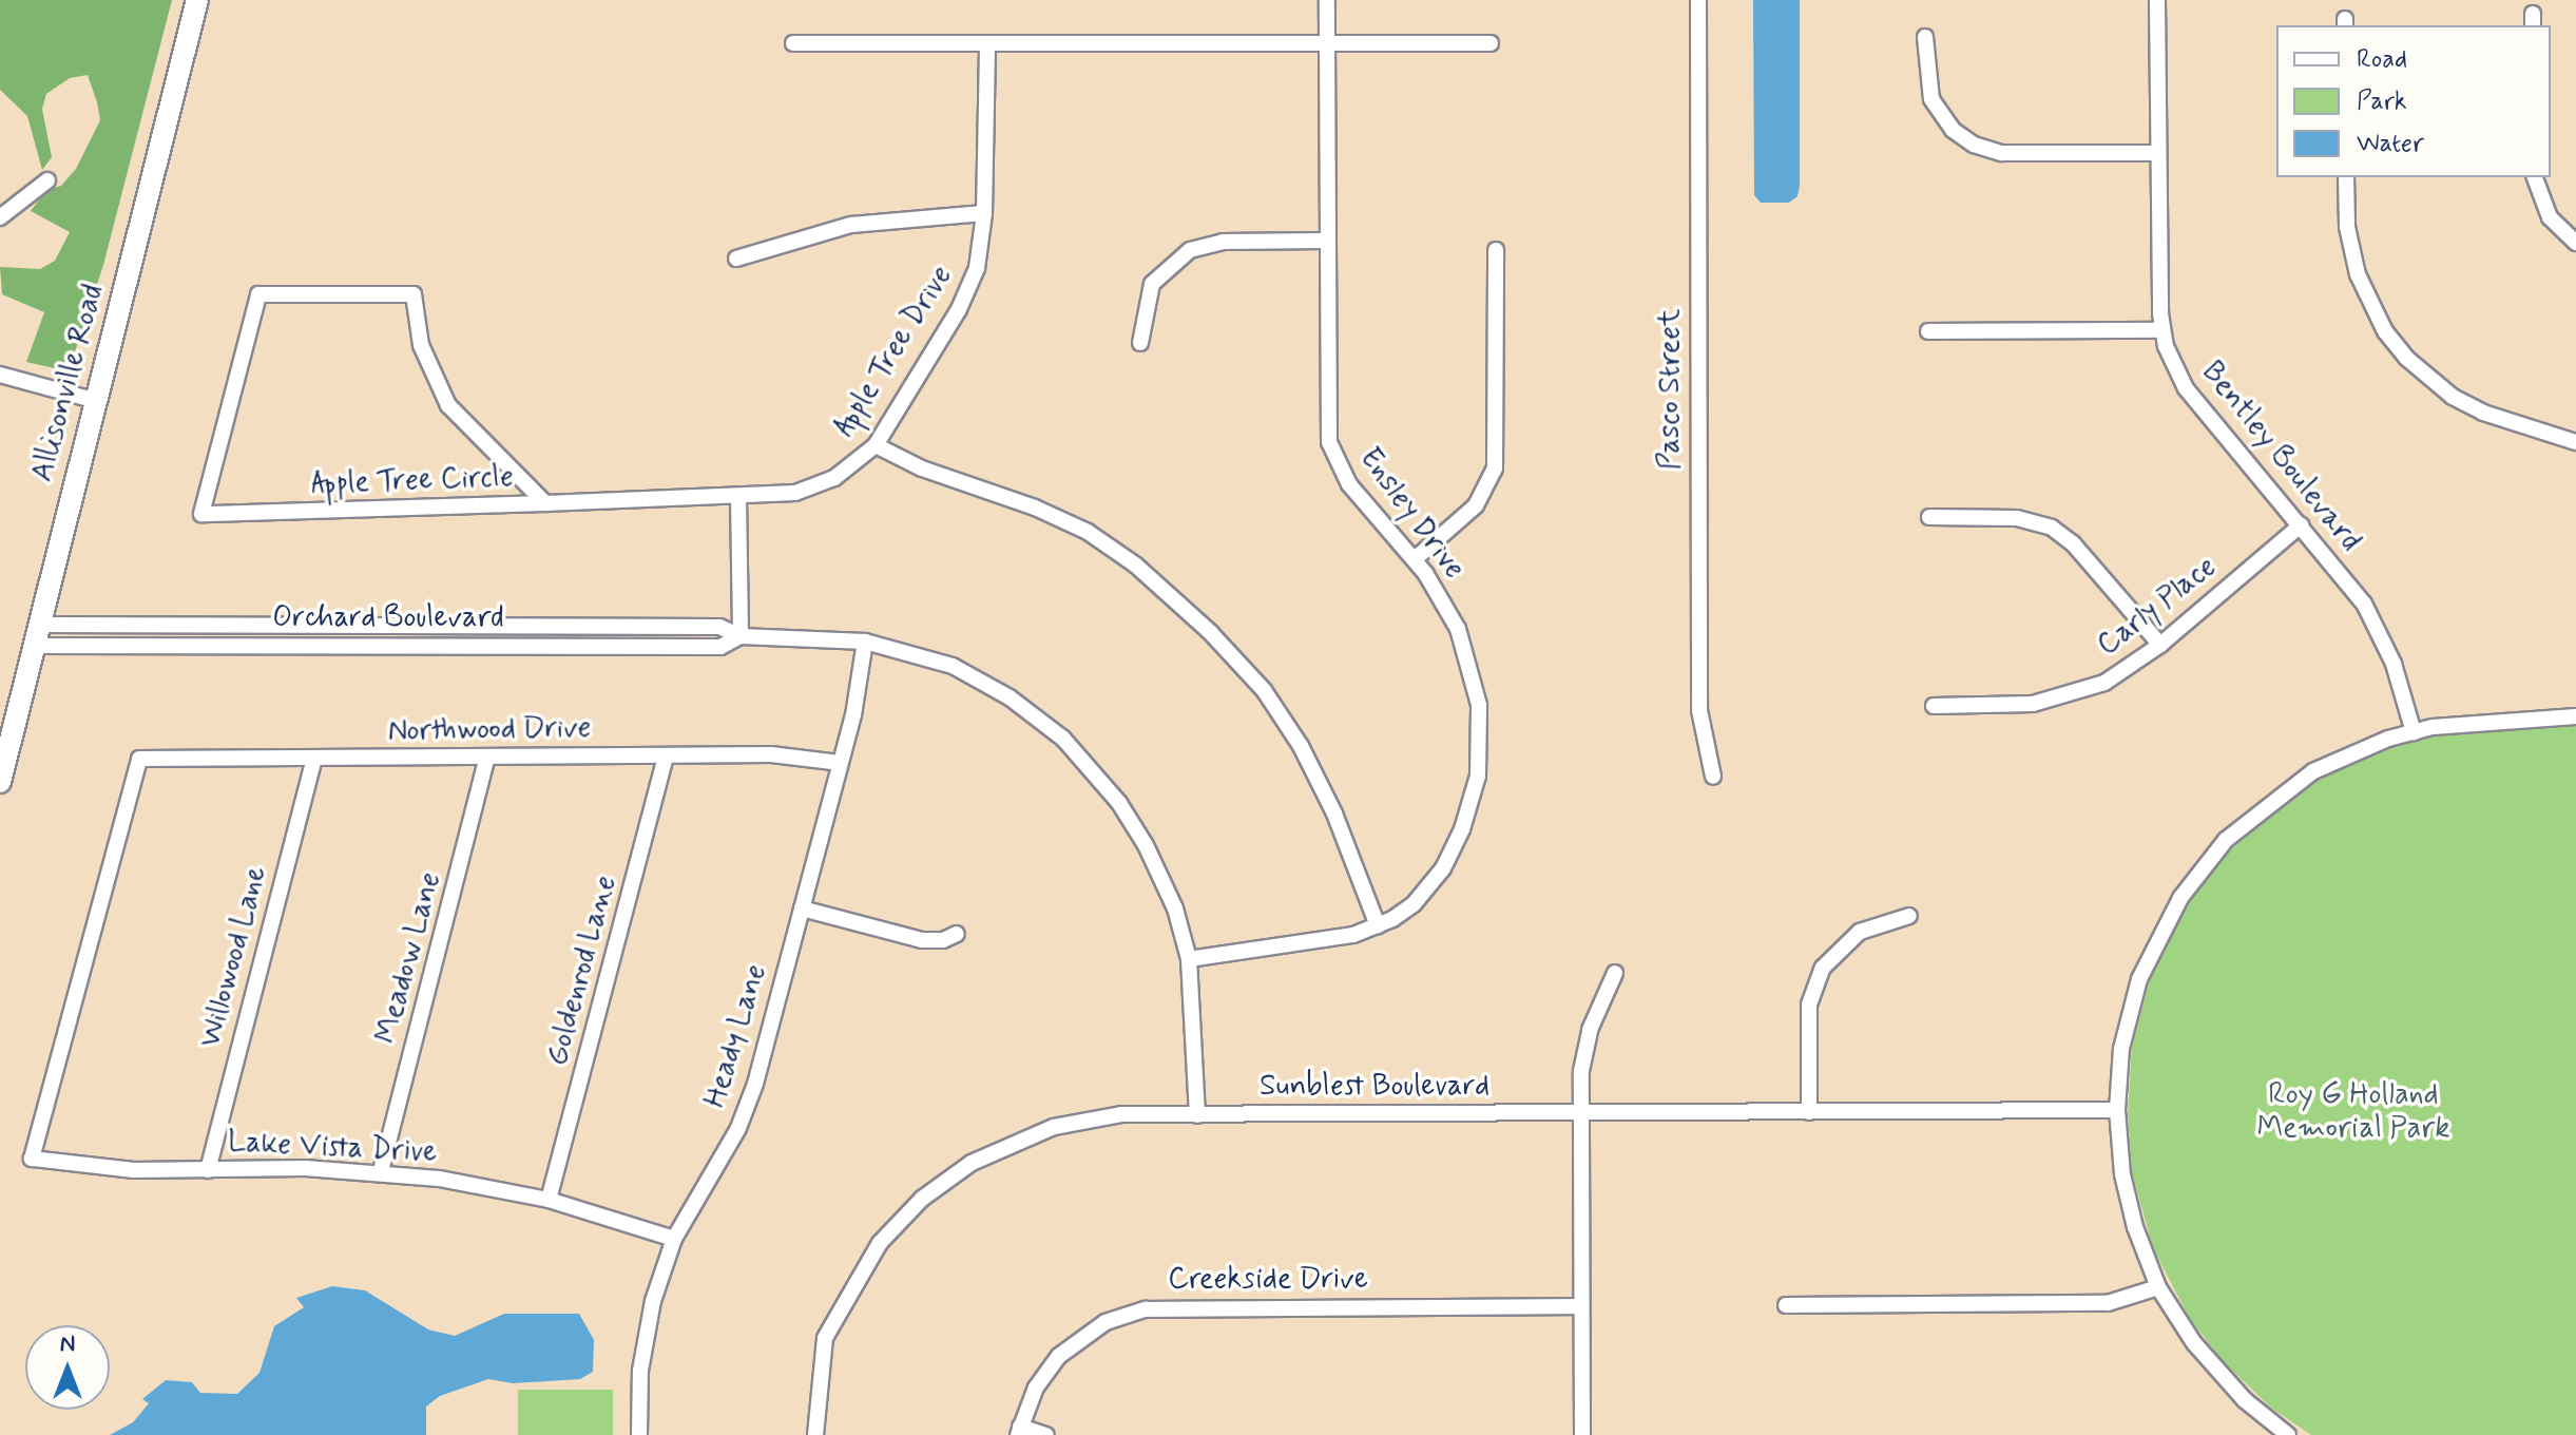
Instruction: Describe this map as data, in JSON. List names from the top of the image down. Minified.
{"streets":{"main road":["Allisonville Road"],"street":["Apple Tree Drive","Pasco Street","Bentley Boulevard","Apple Tree Circle","Ensley Drive","Carly Place","Orchard Boulevard","Northwood Drive","Willowood Lane","Meadow Lane","Goldenrod Lane","Heady Lane","Sunblest Boulevard","Lake Vista Drive","Creekside Drive"]},"crossings":[["Apple Tree Drive","Apple Tree Circle"],["Allisonville Road","Orchard Boulevard"],["Bentley Boulevard","Carly Place"],["Ensley Drive","Orchard Boulevard"],["Orchard Boulevard","Heady Lane"],["Orchard Boulevard","Sunblest Boulevard"],["Northwood Drive","Willowood Lane"],["Northwood Drive","Meadow Lane"],["Northwood Drive","Goldenrod Lane"],["Northwood Drive","Heady Lane"],["Northwood Drive","Lake Vista Drive"],["Willowood Lane","Lake Vista Drive"],["Meadow Lane","Lake Vista Drive"],["Goldenrod Lane","Lake Vista Drive"],["Heady Lane","Lake Vista Drive"]],"parks":["Roy G Holland Memorial Park"],"legend":["Road","Park","Water"],"north":"top"}
